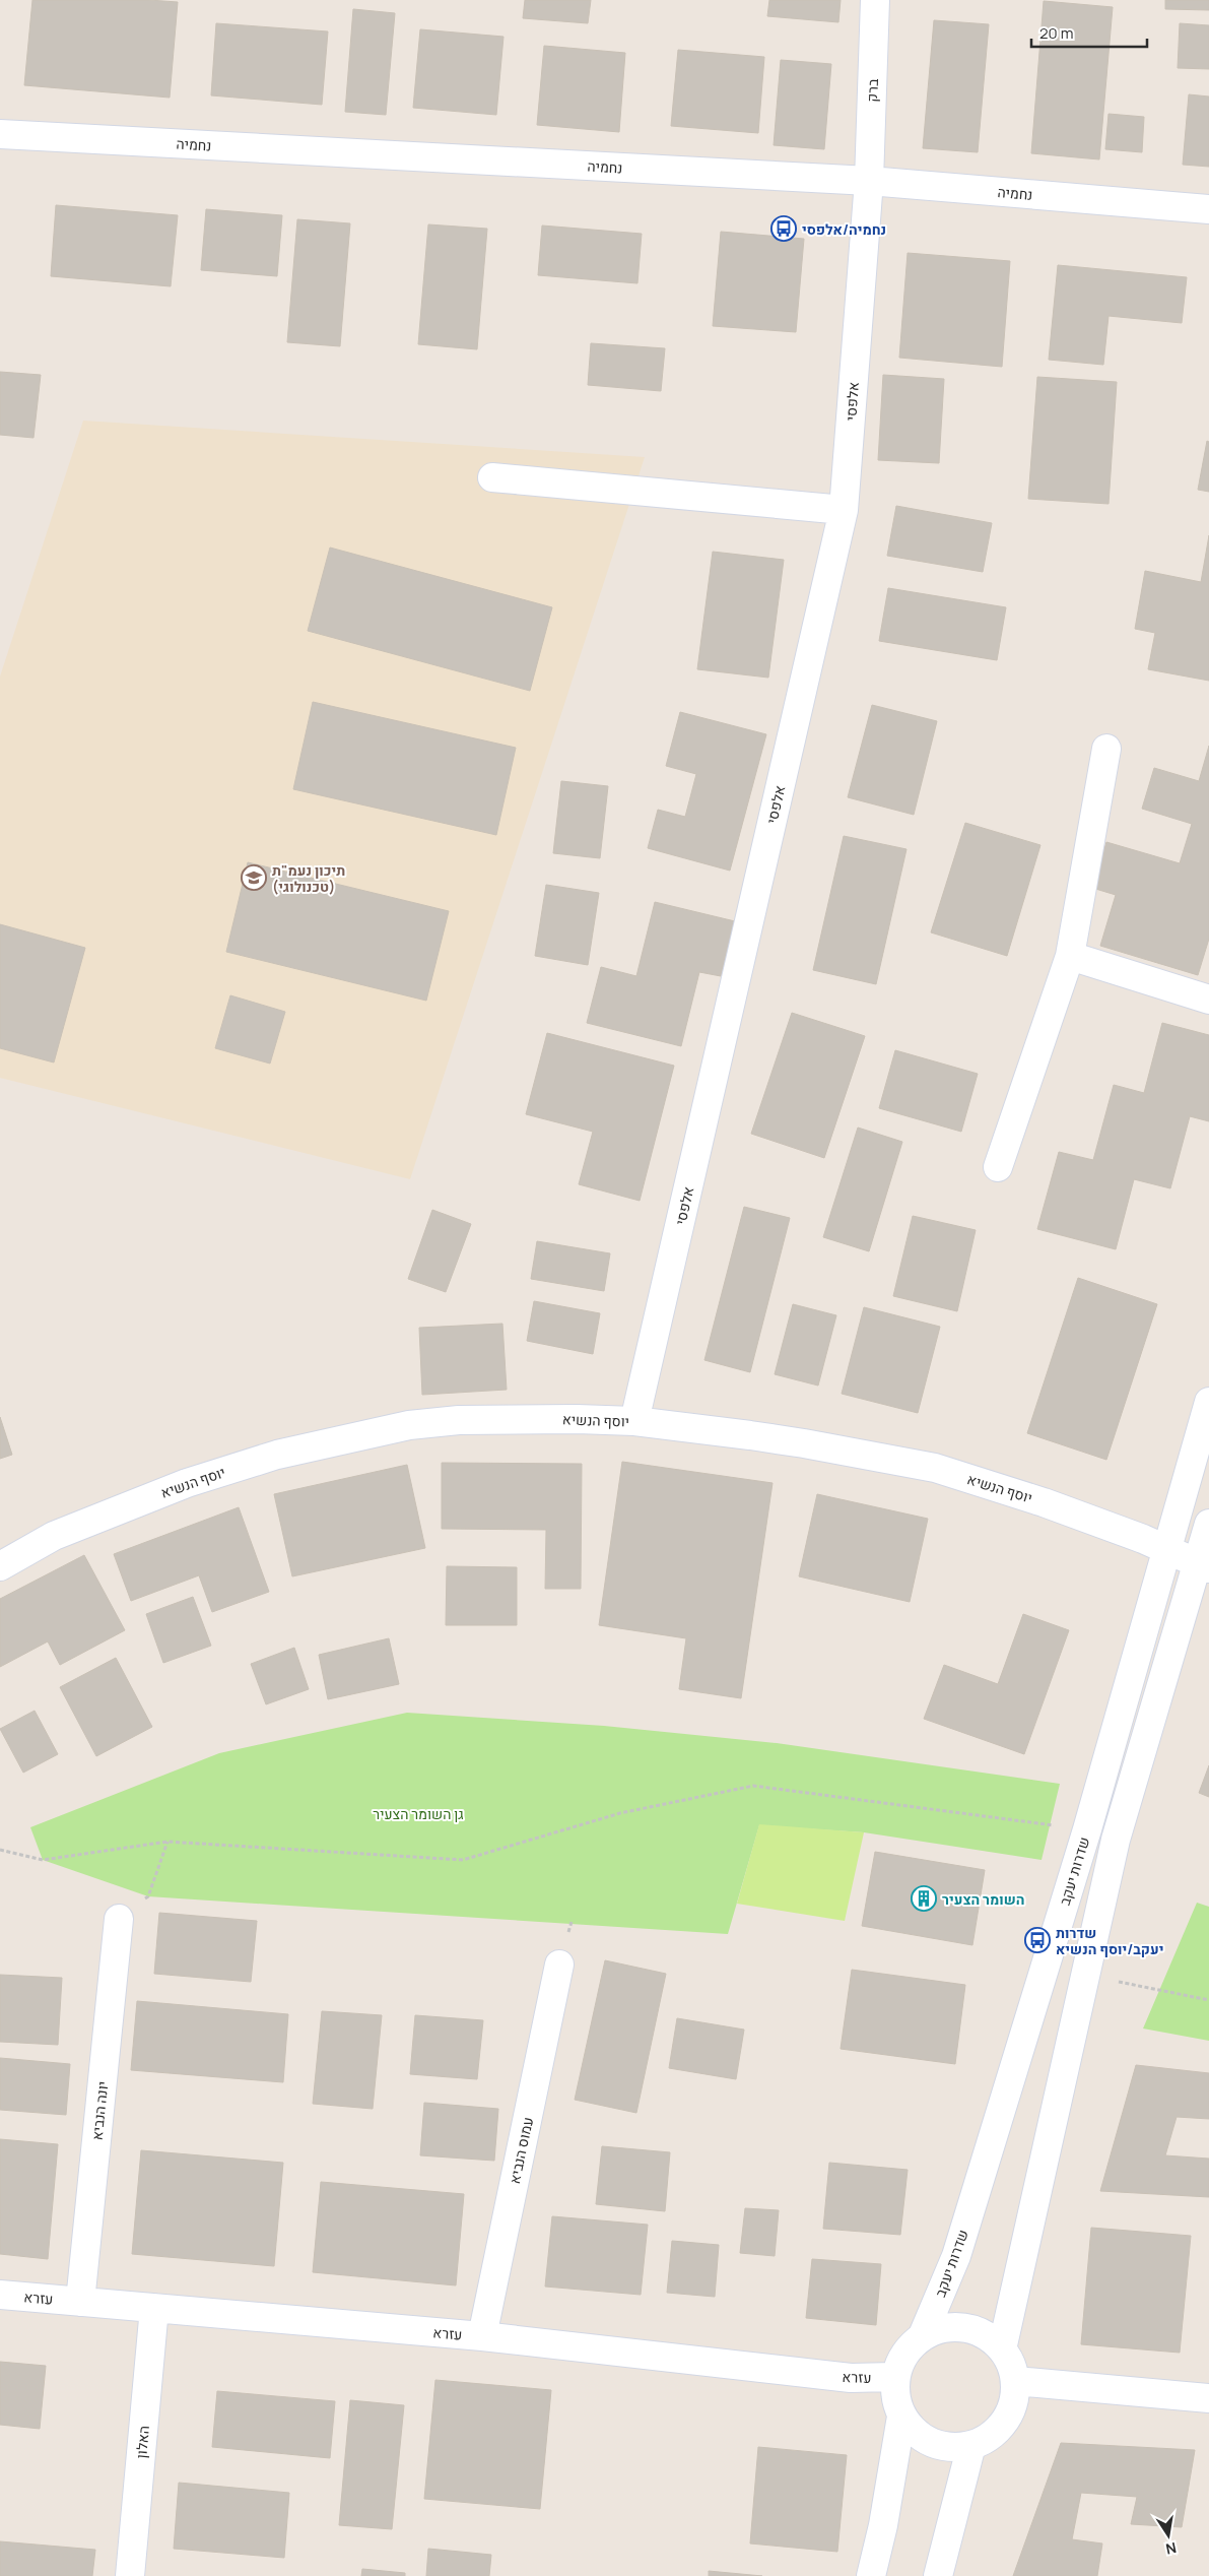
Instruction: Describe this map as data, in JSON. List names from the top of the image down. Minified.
{"streets":{"street":["ברק","נחמיה","אלפסי","יוסף הנשיא","שדרות יעקב","יונה הנביא","עמוס הנביא","עזרא","האלון"]},"crossings":[["ברק","נחמיה"],["ברק","אלפסי"],["נחמיה","אלפסי"],["אלפסי","יוסף הנשיא"],["יוסף הנשיא","שדרות יעקב"],["שדרות יעקב","עזרא"],["יונה הנביא","עזרא"],["עמוס הנביא","עזרא"],["עזרא","האלון"]],"parks":["גן השומר הצעיר"],"places":{"bus stop":["נחמיה/אלפסי","שדרות יעקב/יוסף הנשיא"],"school or university":["תיכון נעמ\"ת (טכנולוגי)"],"building":["השומר הצעיר"]},"scale_bar":"20 m","north":"bottom"}
